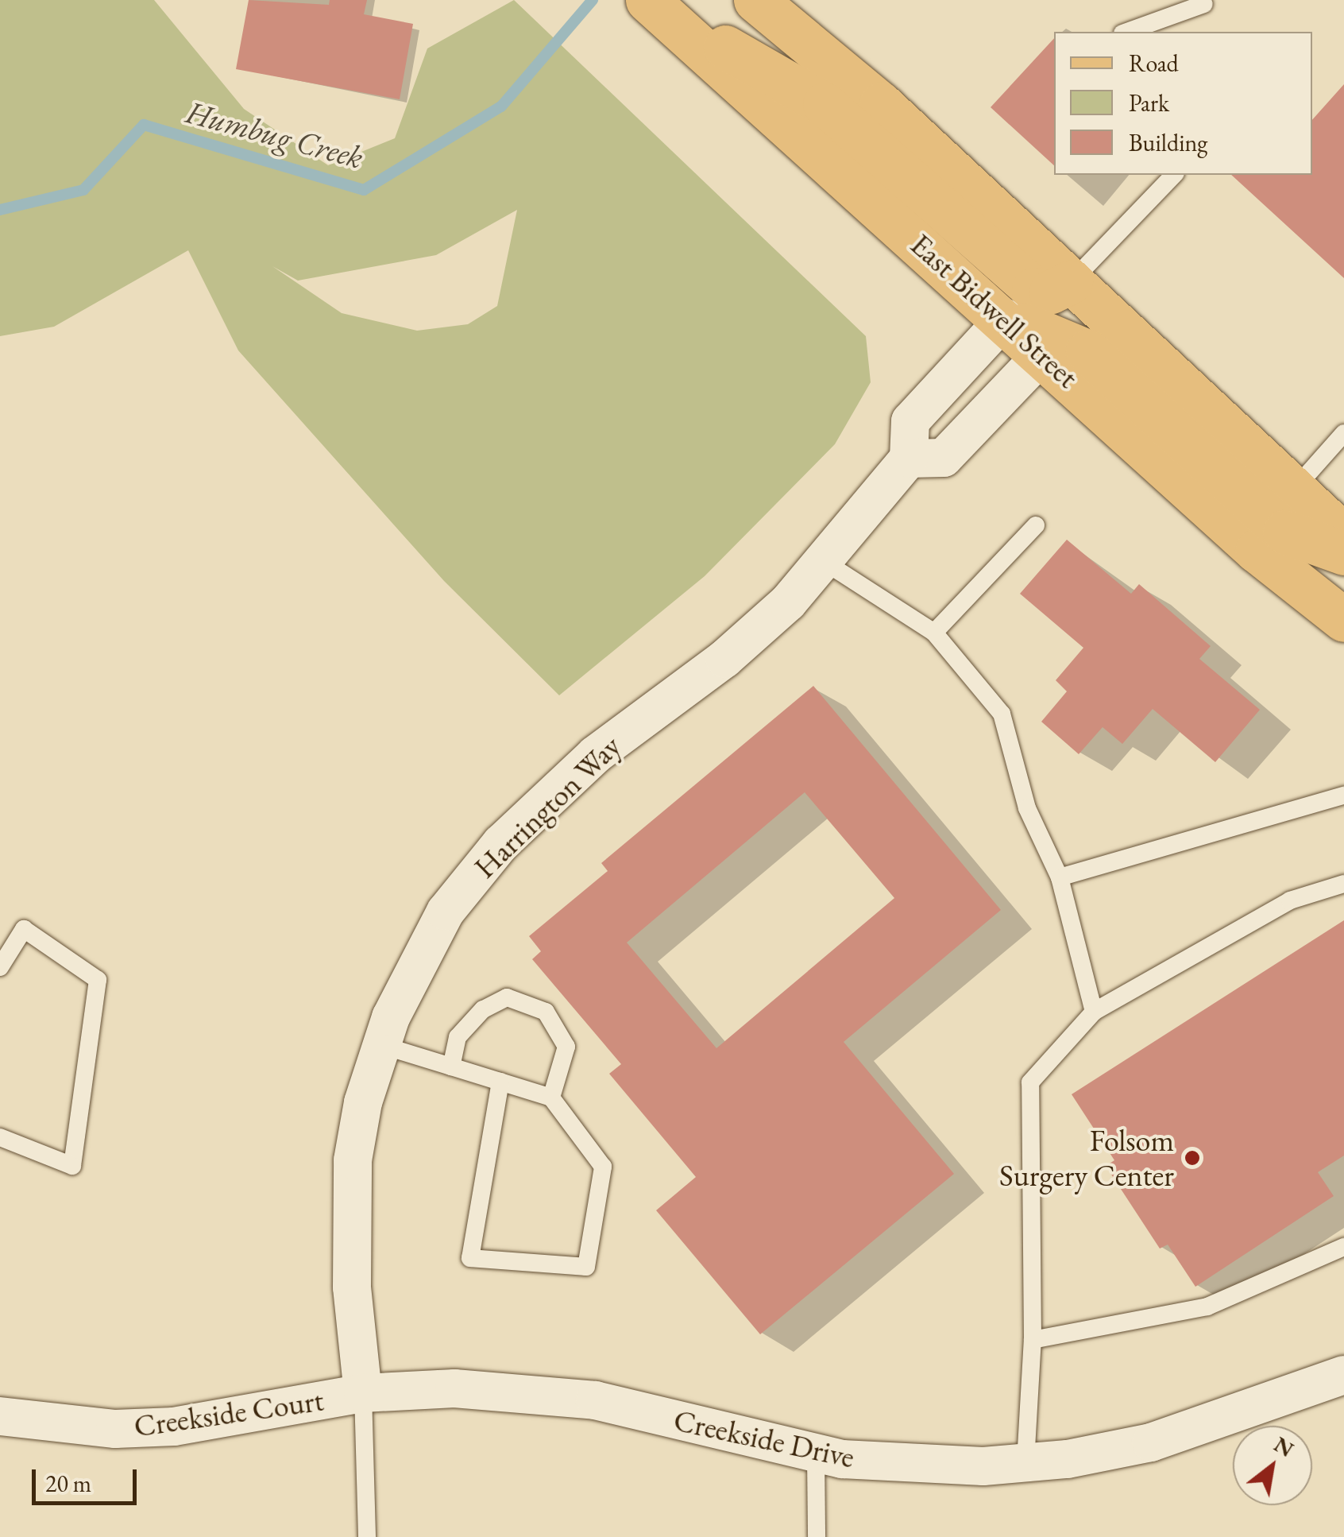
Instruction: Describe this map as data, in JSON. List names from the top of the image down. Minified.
{"streets":{"main road":["East Bidwell Street"],"street":["Harrington Way","Creekside Court","Creekside Drive"]},"crossings":[["Harrington Way","Creekside Court"],["Harrington Way","Creekside Drive"],["Creekside Court","Creekside Drive"]],"water":["Humbug Creek"],"places":["Folsom Surgery Center"],"legend":["Road","Park","Building"],"scale_bar":"20 m","north":"top right"}
